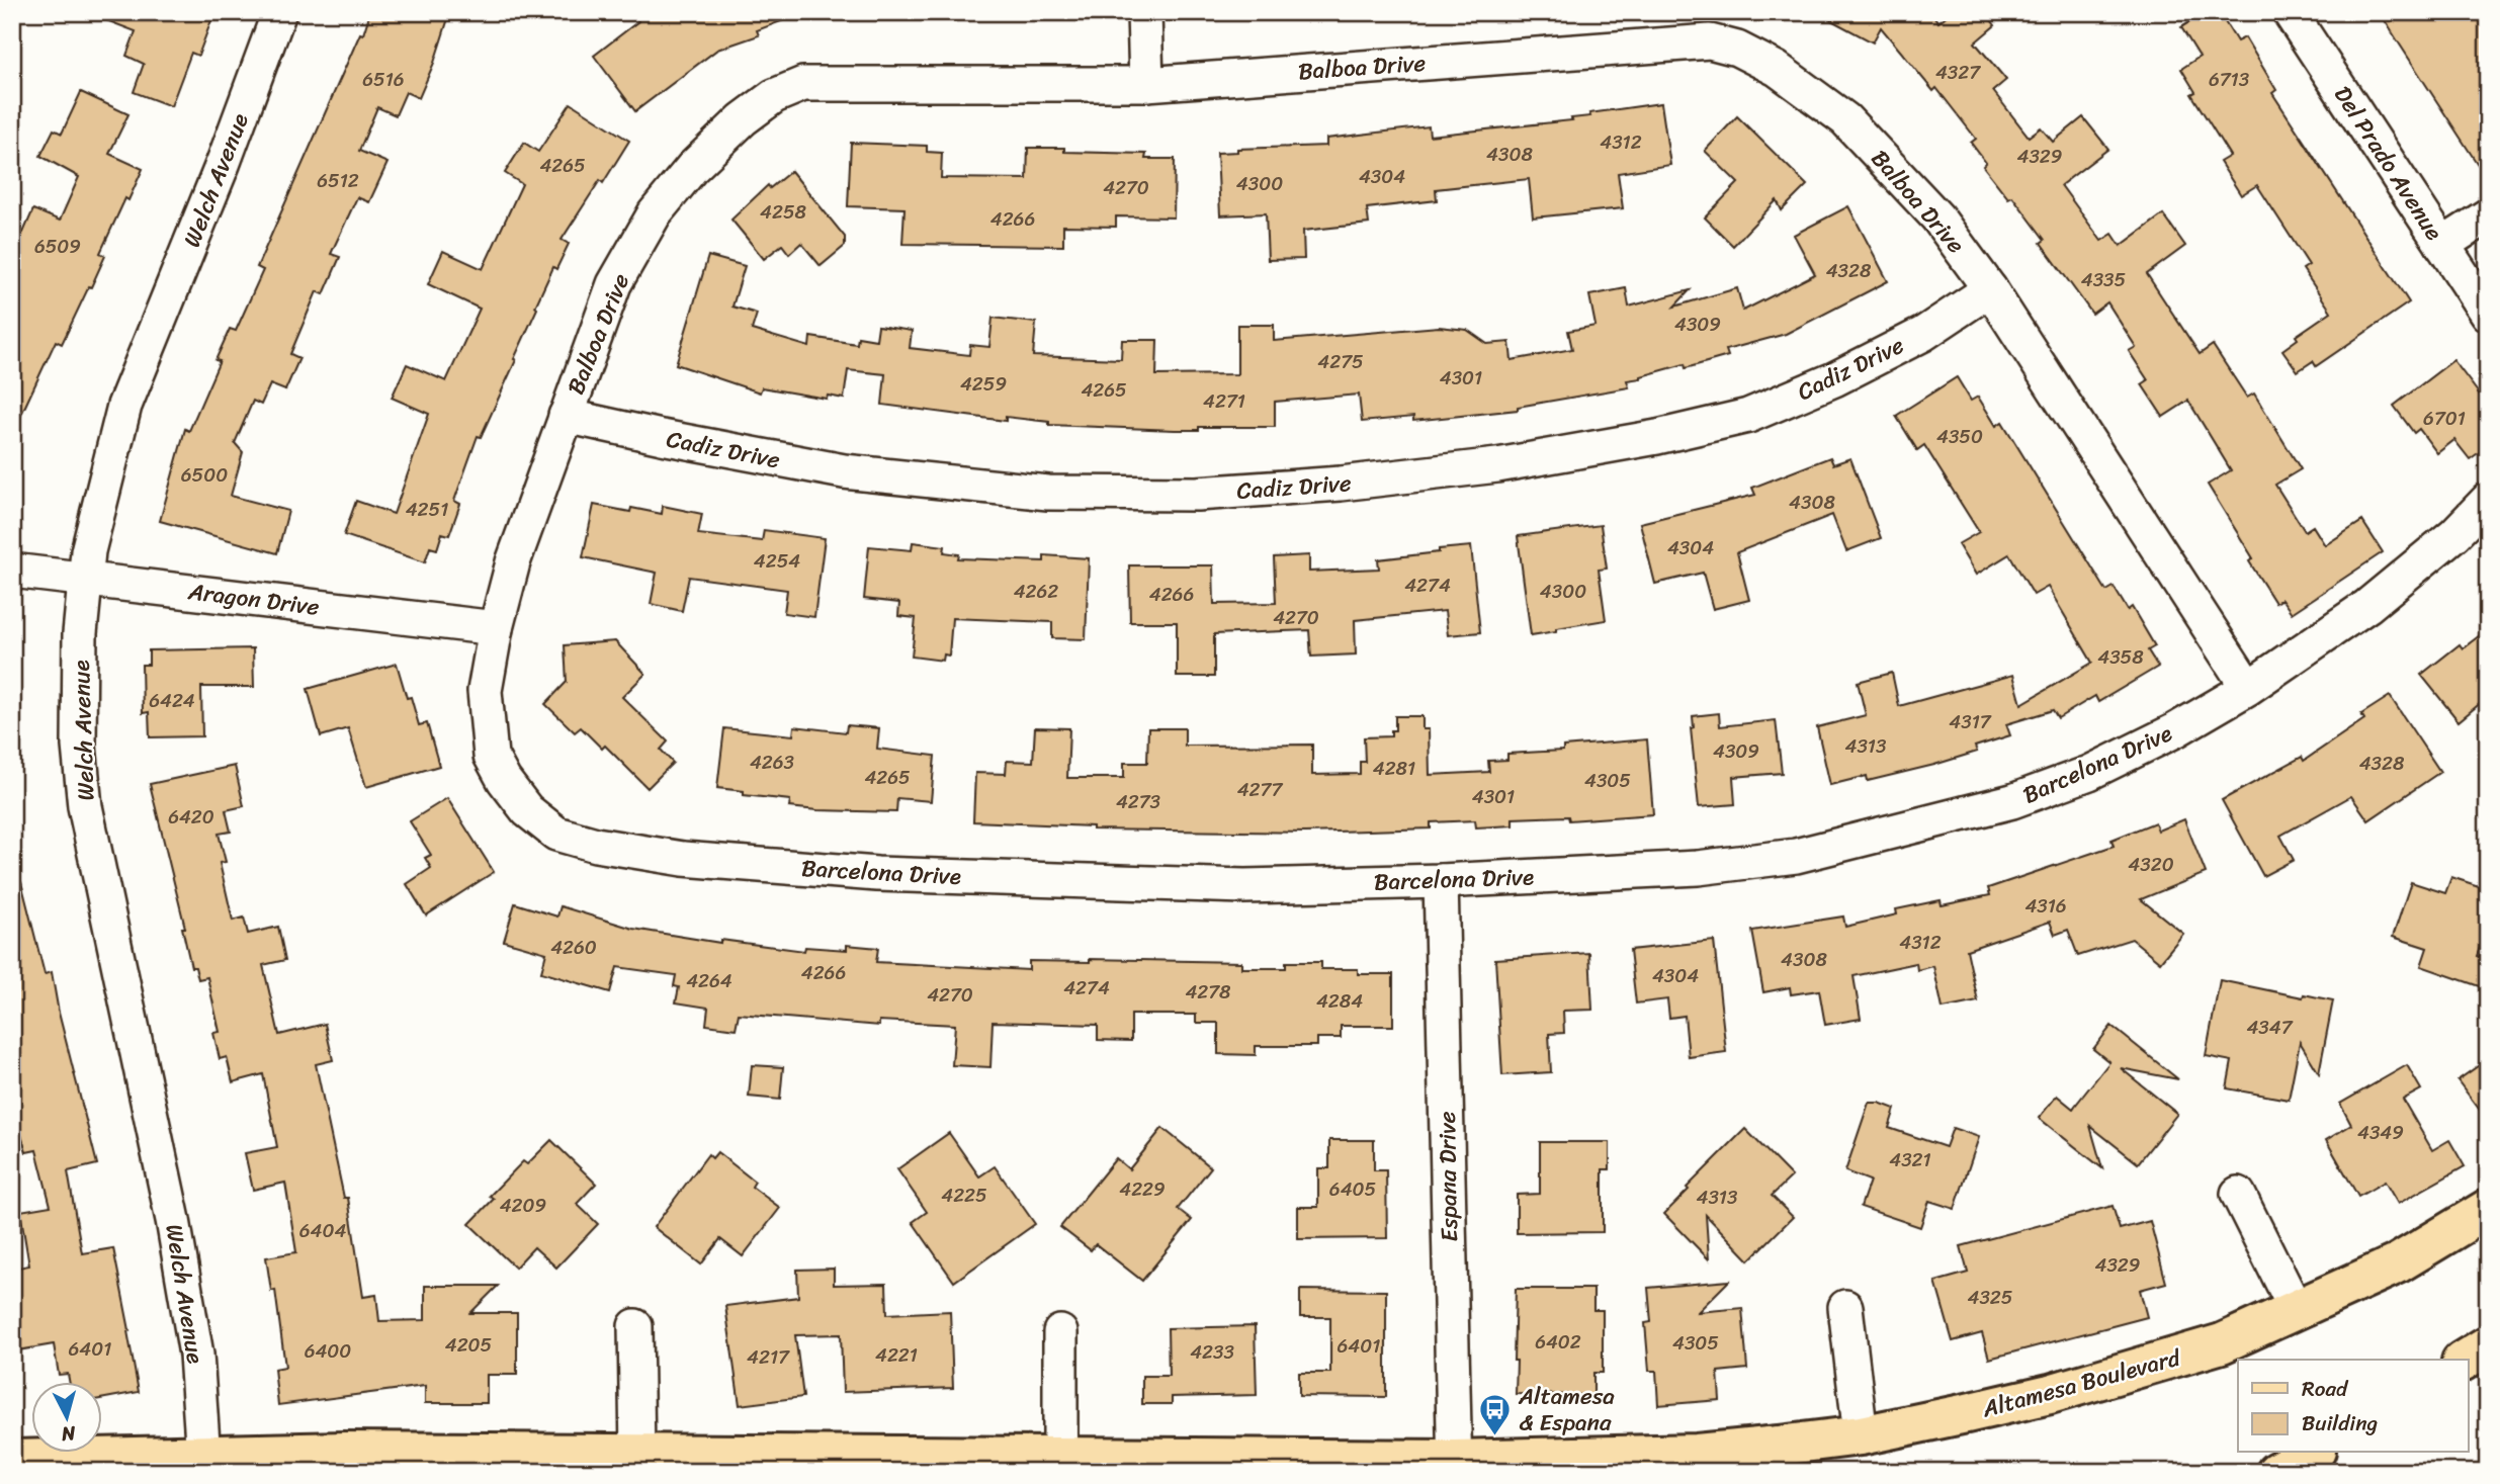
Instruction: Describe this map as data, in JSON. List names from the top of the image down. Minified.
{"streets":{"main road":["Altamesa Boulevard"],"street":["Balboa Drive","Del Prado Avenue","Welch Avenue","Cadiz Drive","Aragon Drive","Barcelona Drive","Espana Drive"]},"crossings":[["Balboa Drive","Cadiz Drive"],["Balboa Drive","Aragon Drive"],["Balboa Drive","Barcelona Drive"],["Welch Avenue","Aragon Drive"],["Welch Avenue","Altamesa Boulevard"],["Aragon Drive","Barcelona Drive"],["Barcelona Drive","Espana Drive"],["Espana Drive","Altamesa Boulevard"]],"places":{"bus stop":["Altamesa & Espana"]},"house_numbers":["4327","6516","6713","4312","4308","4329","4265","4304","6512","4300","4270","4258","4266","6509","4328","4335","4309","4275","4301","4259","4265","4271","6701","4350","6500","4308","4251","4304","4254","4274","4262","4300","4266","4270","4358","6424","4317","4313","4309","4263","4328","4281","4265","4305","4277","4301","4273","6420","4320","4316","4312","4260","4308","4266","4304","4264","4274","4278","4270","4284","4347","4349","4321","4229","6405","4225","4313","4209","6404","4329","4325","6402","4305","4205","6401","6401","6400","4233","4221","4217"],"legend":["Road","Building"],"north":"bottom"}
